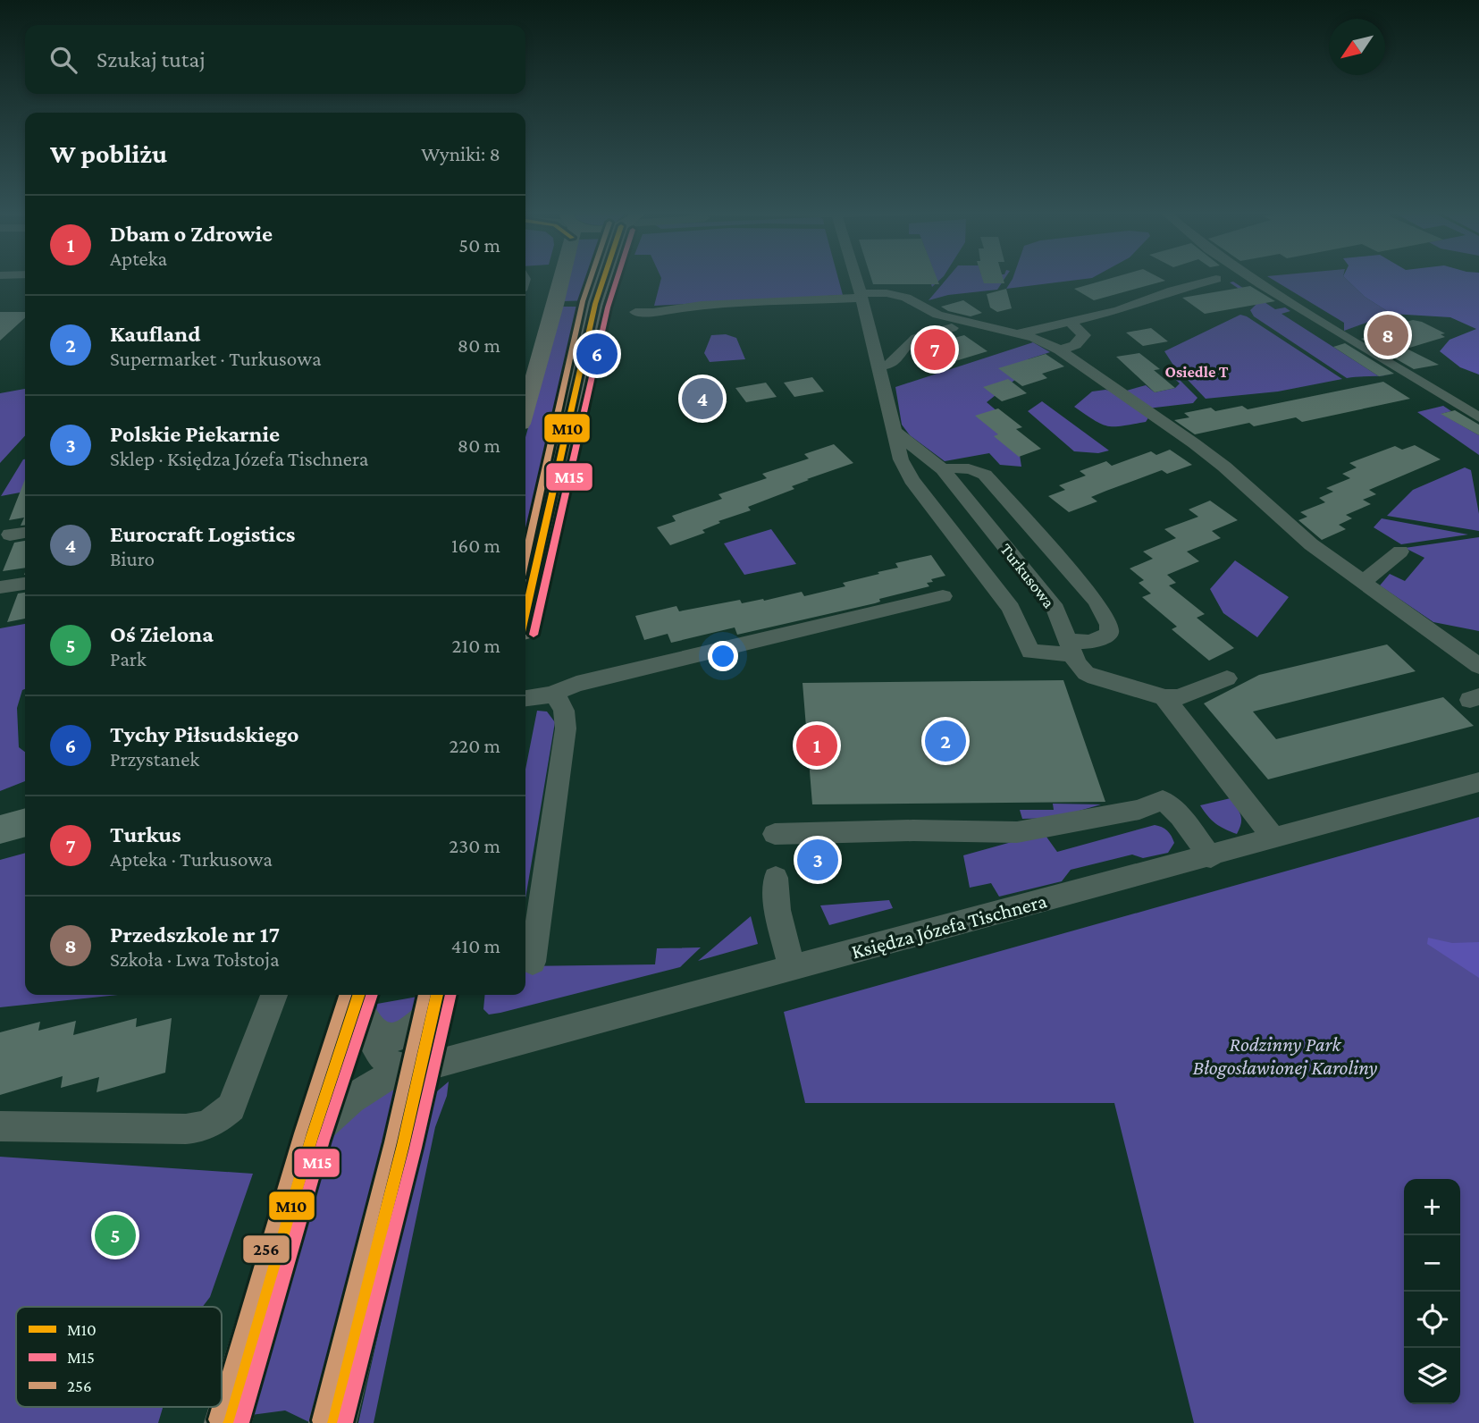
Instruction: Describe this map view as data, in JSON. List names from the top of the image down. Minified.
{"streets":{"street":["Turkusowa","Księdza Józefa Tischnera"]},"districts":["Osiedle T"],"parks":["Rodzinny Park Błogosławionej Karoliny"],"lines":["transit line M10","transit line M15","transit line 256"],"legend":["M10","M15","256"],"north":"bottom left","page":{"search":"Szukaj tutaj","heading":["W pobliżu","Wyniki: 8"],"list":[{"mark":"1","name":"Dbam o Zdrowie","note":"Apteka","value":"50 m"},{"mark":"2","name":"Kaufland","note":"Supermarket · Turkusowa","value":"80 m"},{"mark":"3","name":"Polskie Piekarnie","note":"Sklep · Księdza Józefa Tischnera","value":"80 m"},{"mark":"4","name":"Eurocraft Logistics","note":"Biuro","value":"160 m"},{"mark":"5","name":"Oś Zielona","note":"Park","value":"210 m"},{"mark":"6","name":"Tychy Piłsudskiego","note":"Przystanek","value":"220 m"},{"mark":"7","name":"Turkus","note":"Apteka · Turkusowa","value":"230 m"},{"mark":"8","name":"Przedszkole nr 17","note":"Szkoła · Lwa Tołstoja","value":"410 m"}],"pins":["8","7","6","4","2","1","3","5"],"map_buttons":["+","−"]}}
